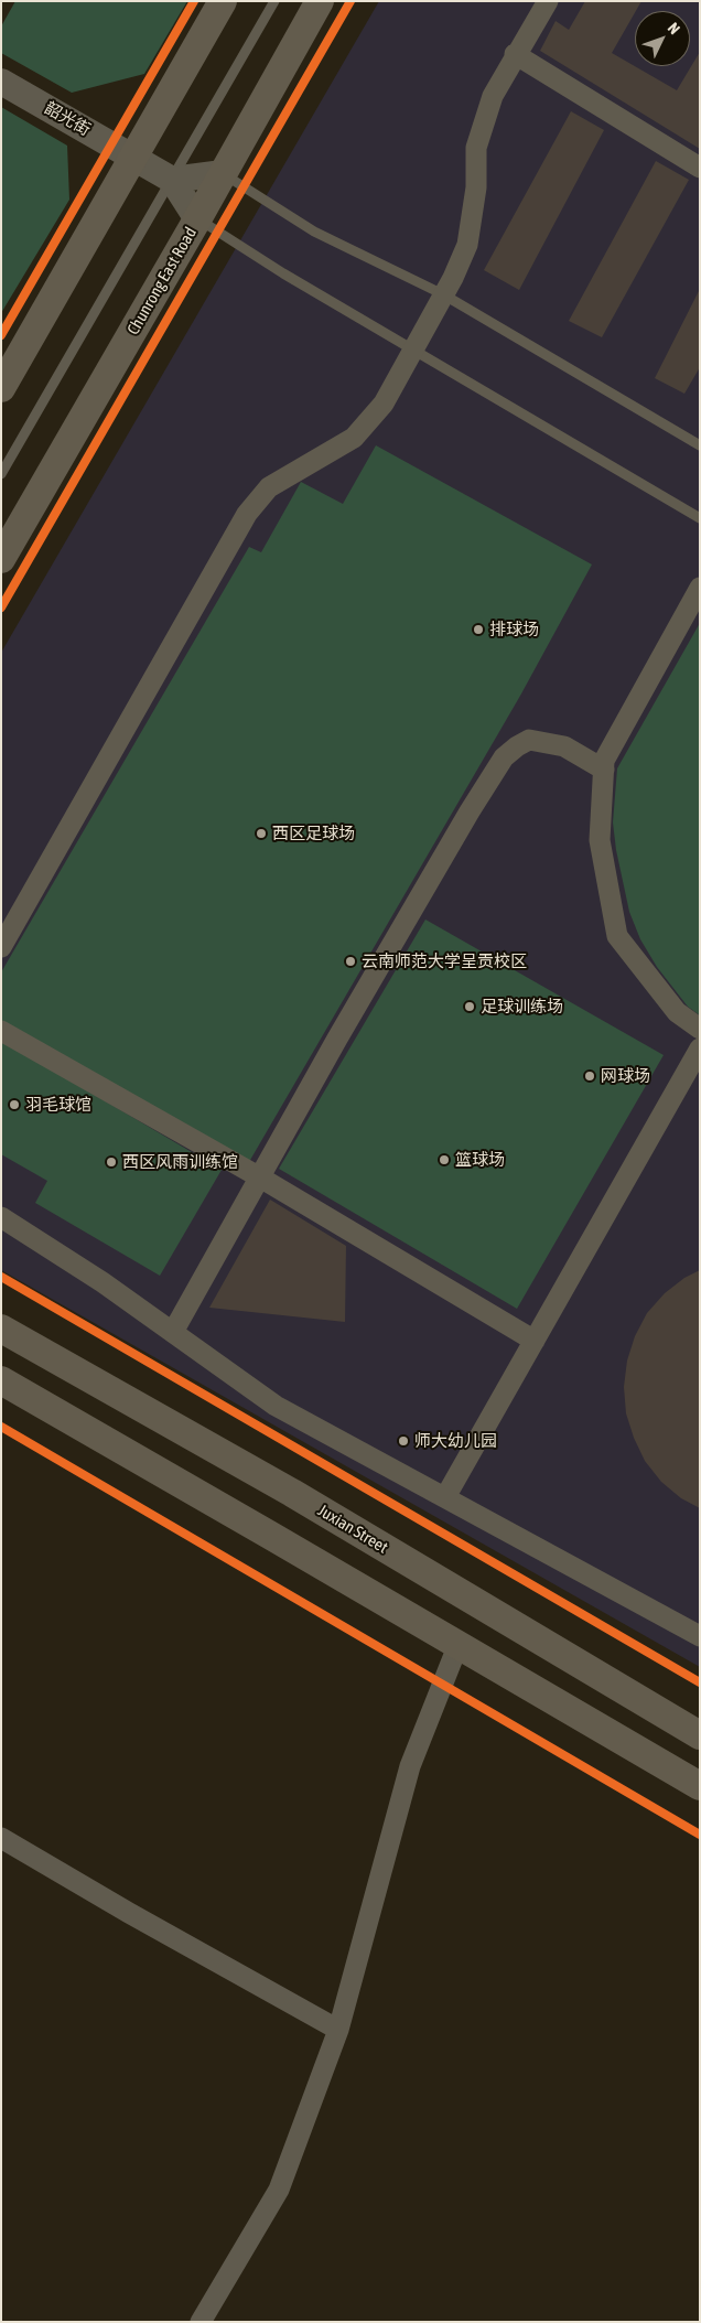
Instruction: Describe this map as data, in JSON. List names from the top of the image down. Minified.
{"streets":{"main road":["Chunrong East Road","Juxian Street"],"street":["韶光街"]},"places":["排球场","西区足球场","云南师范大学呈贡校区","足球训练场","网球场","羽毛球馆","篮球场","西区风雨训练馆","师大幼儿园"],"north":"top right"}
